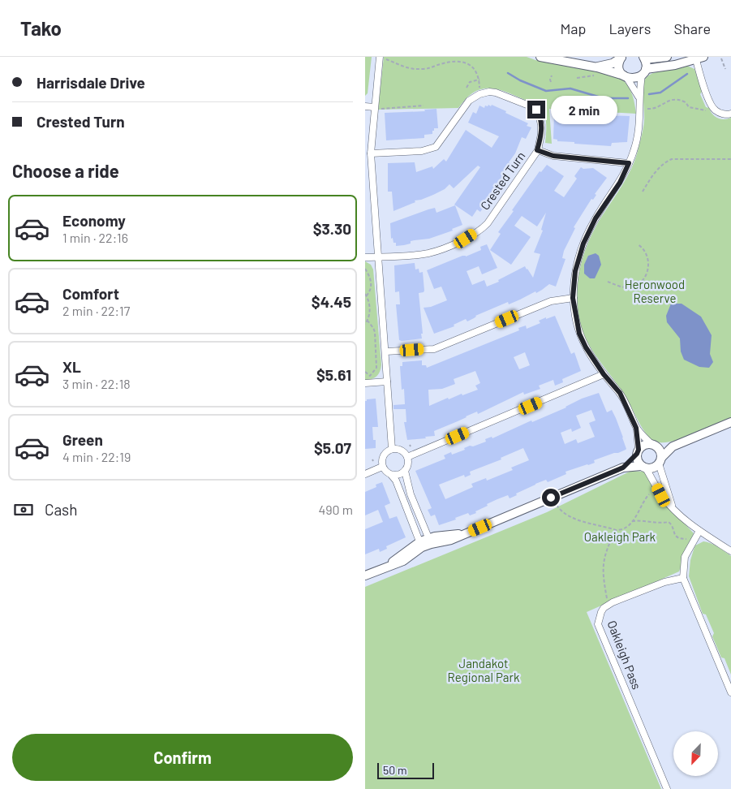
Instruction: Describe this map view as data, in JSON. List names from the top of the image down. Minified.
{"streets":{"street":["Crested Turn","Oakleigh Pass"]},"parks":["Heronwood Reserve","Oakleigh Park","Jandakot Regional Park"],"scale_bar":"50 m","north":"bottom left","page":{"header":"Tako","nav":["Map","Layers","Share"],"banner":["Harrisdale Drive","Crested Turn"],"bubble":"2 min","heading":"Choose a ride","list":[{"name":"Economy","note":"1 min · 22:16","value":"$3.30"},{"name":"Comfort","note":"2 min · 22:17","value":"$4.45"},{"name":"XL","note":"3 min · 22:18","value":"$5.61"},{"name":"Green","note":"4 min · 22:19","value":"$5.07"}],"pay":["Cash","490 m"],"buttons":"Confirm","scale":"50 m"}}
